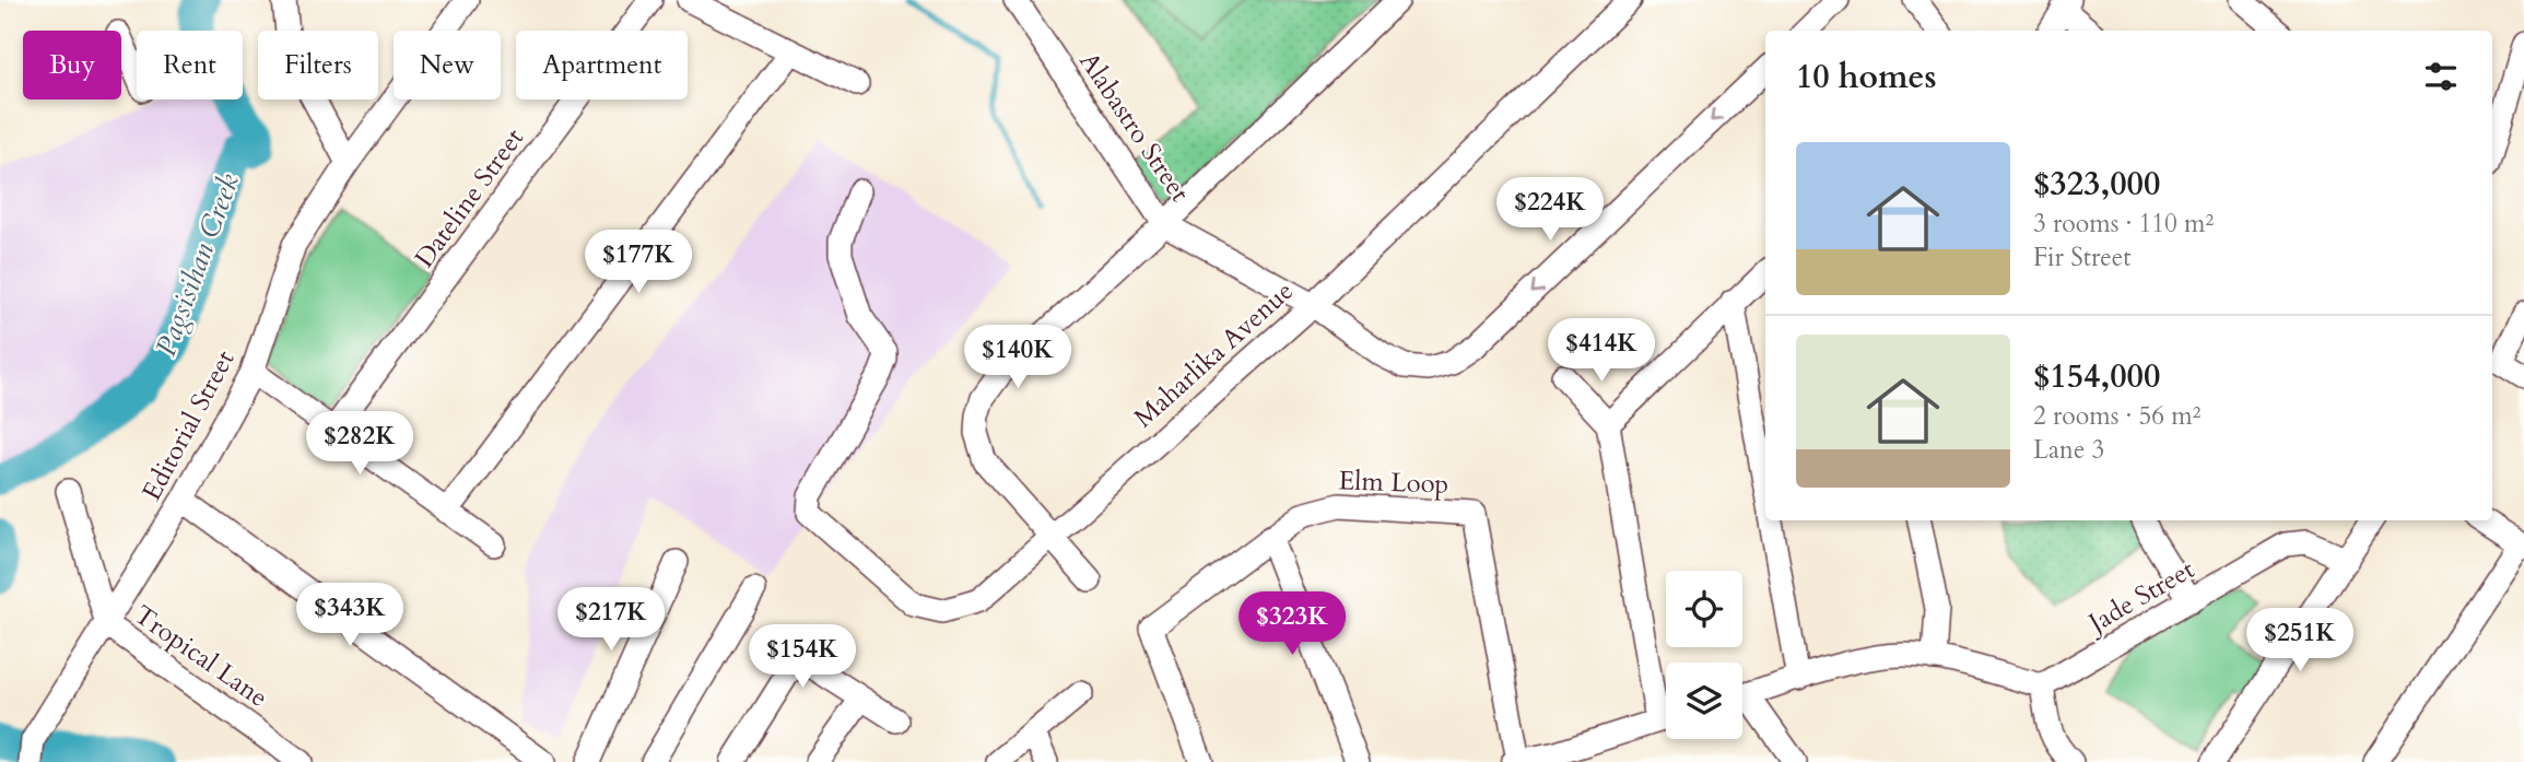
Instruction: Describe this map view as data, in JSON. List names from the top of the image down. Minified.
{"streets":{"street":["Alabastro Street","Dateline Street","Maharlika Avenue","Editorial Street","Elm Loop","Jade Street","Tropical Lane"]},"crossings":[["Alabastro Street","Maharlika Avenue"],["Editorial Street","Tropical Lane"]],"water":["Pagsisihan Creek"],"page":{"chip":["Buy","Rent","Filters","New","Apartment"],"heading":"10 homes","list":[{"name":"$323,000","note":"3 rooms · 110 m² · Fir Street"},{"name":"$154,000","note":"2 rooms · 56 m² · Lane 3"}],"price":["$224K","$177K","$414K","$140K","$282K","$343K","$217K","$323K","$251K","$154K"]}}
